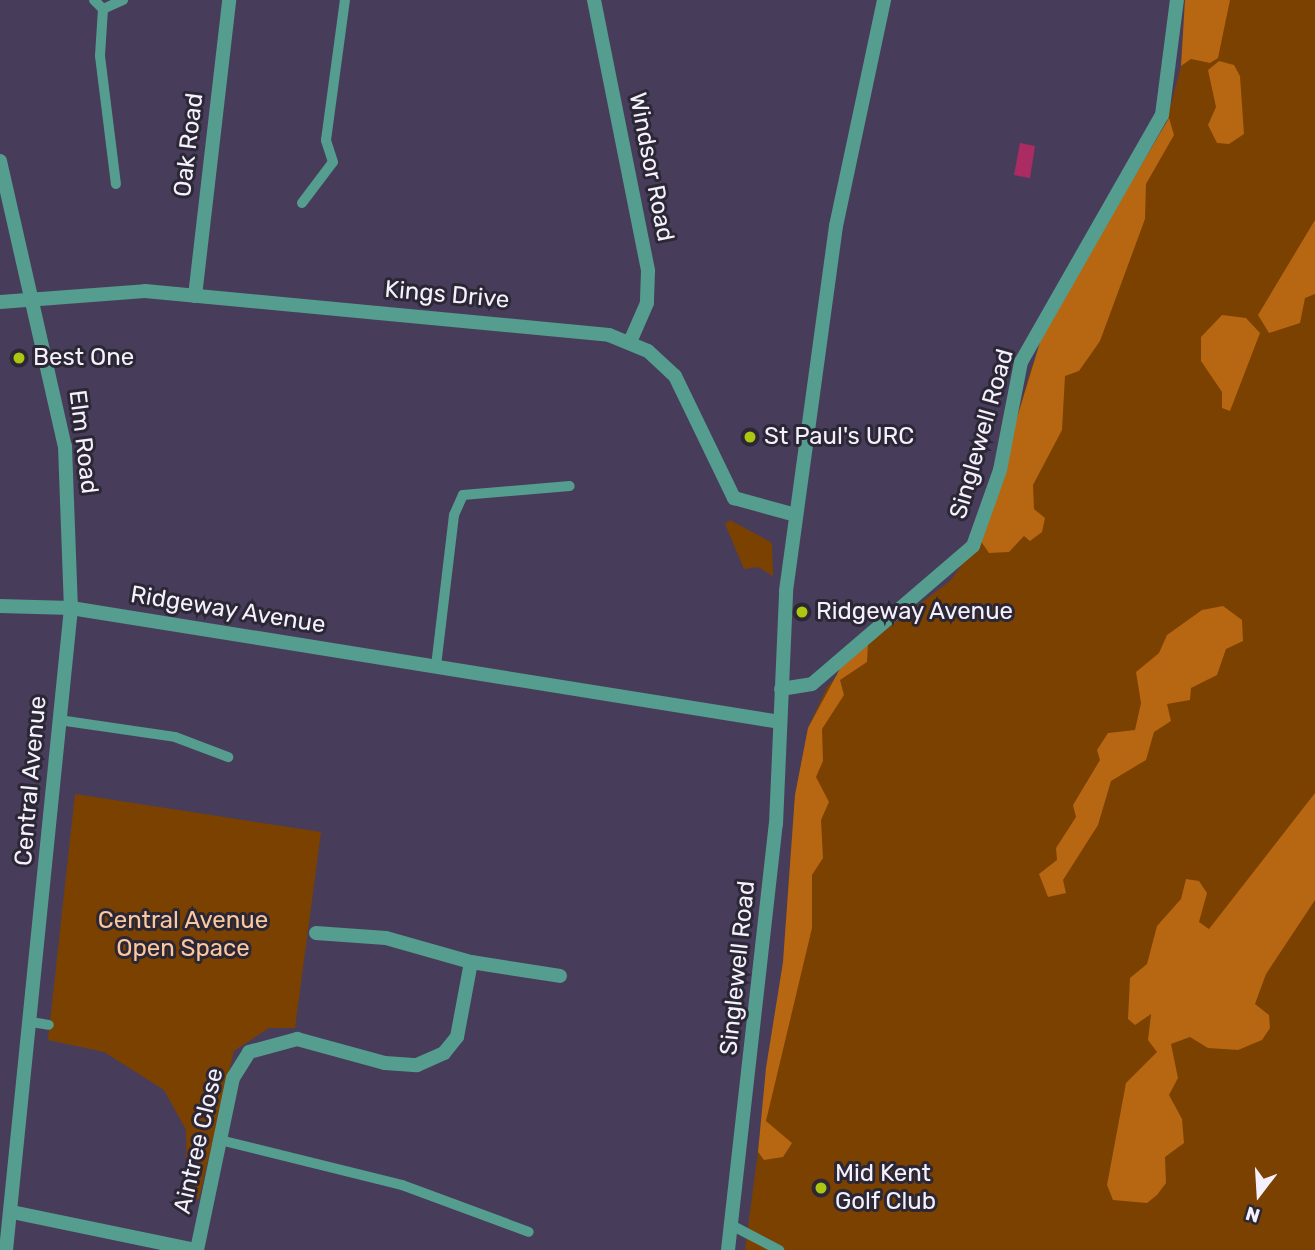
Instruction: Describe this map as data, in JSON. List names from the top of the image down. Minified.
{"streets":{"street":["Oak Road","Windsor Road","Kings Drive","Singlewell Road","Elm Road","Ridgeway Avenue","Central Avenue","Aintree Close"]},"crossings":[["Oak Road","Kings Drive"],["Windsor Road","Kings Drive"],["Kings Drive","Singlewell Road"],["Kings Drive","Elm Road"],["Singlewell Road","Ridgeway Avenue"],["Elm Road","Ridgeway Avenue"],["Elm Road","Central Avenue"],["Ridgeway Avenue","Central Avenue"]],"parks":["Central Avenue Open Space"],"places":["Best One","St Paul's URC","Ridgeway Avenue","Mid Kent Golf Club"],"north":"bottom"}
